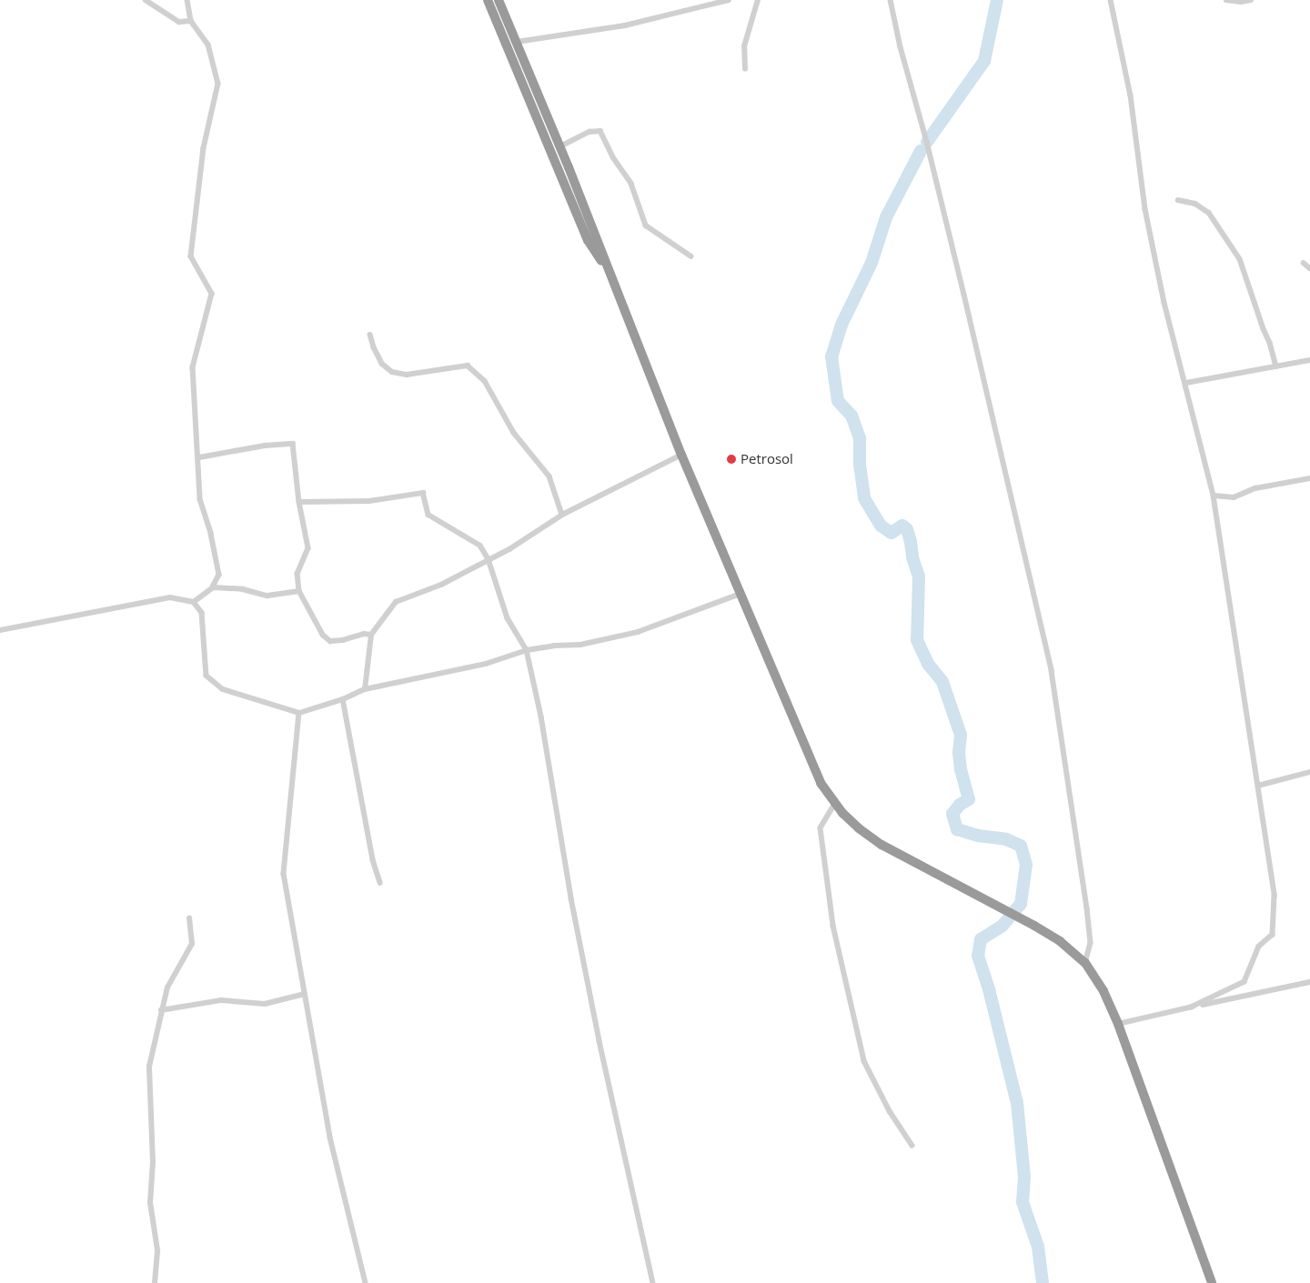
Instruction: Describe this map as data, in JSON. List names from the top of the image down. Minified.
{"places":["Petrosol"]}
